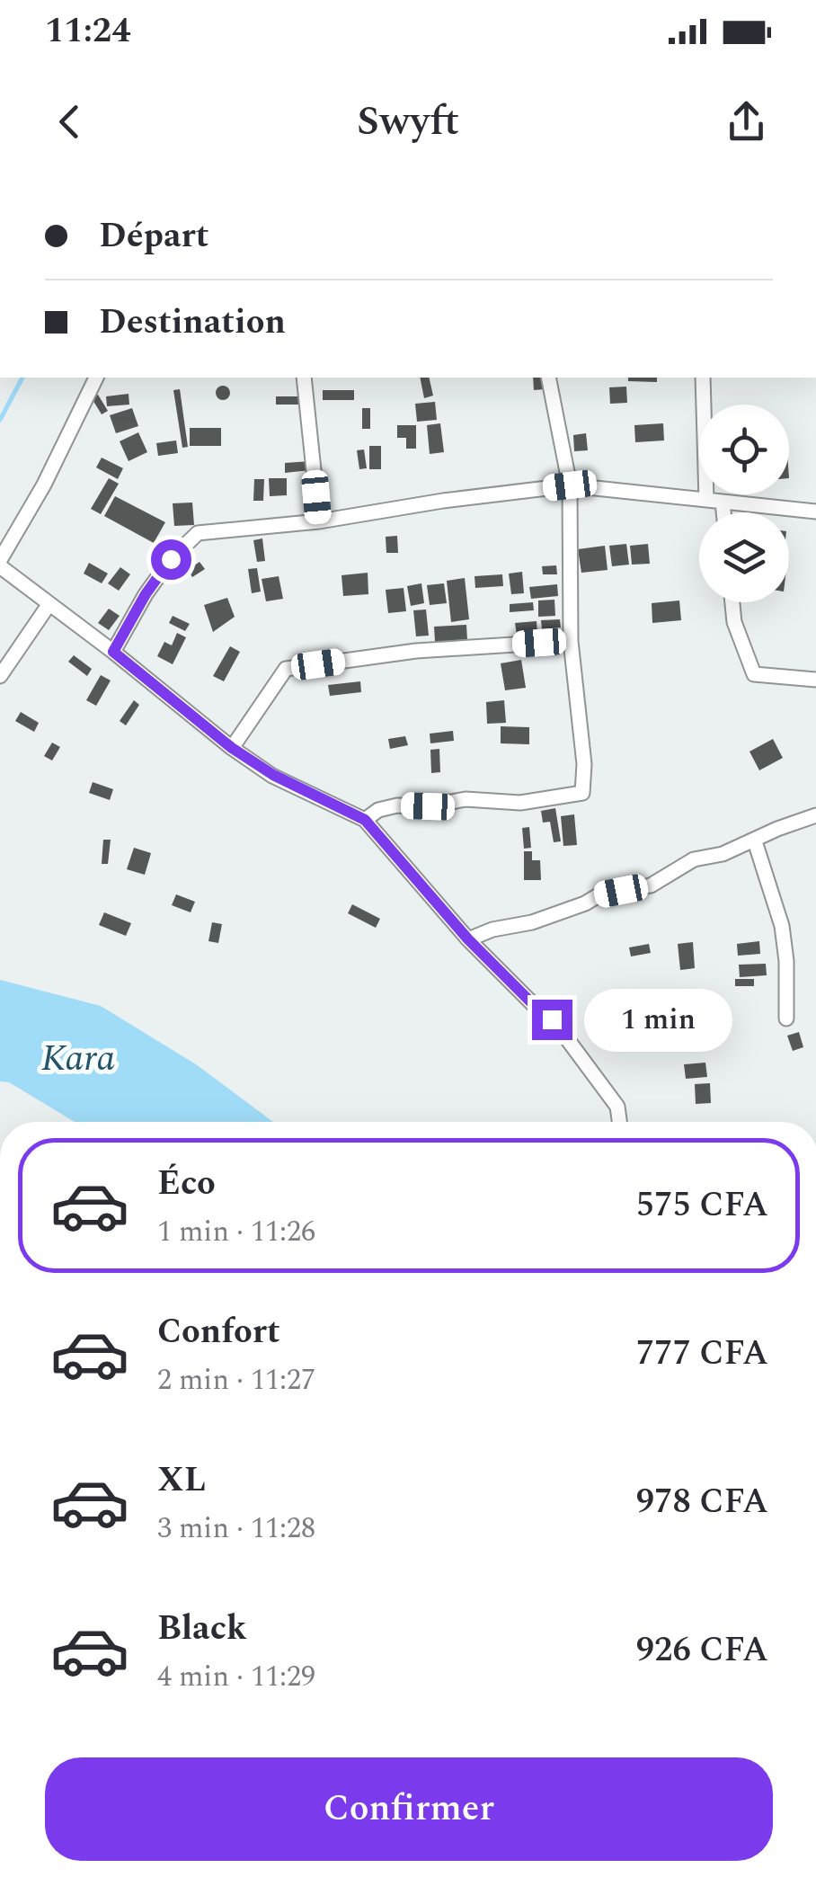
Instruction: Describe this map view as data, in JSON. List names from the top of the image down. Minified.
{"water":["Kara"],"page":{"status":"11:24","header":"Swyft","banner":["Départ","Destination"],"bubble":"1 min","list":[{"name":"Éco","note":"1 min · 11:26","value":"575 CFA"},{"name":"Confort","note":"2 min · 11:27","value":"777 CFA"},{"name":"XL","note":"3 min · 11:28","value":"978 CFA"},{"name":"Black","note":"4 min · 11:29","value":"926 CFA"}],"buttons":"Confirmer"}}
